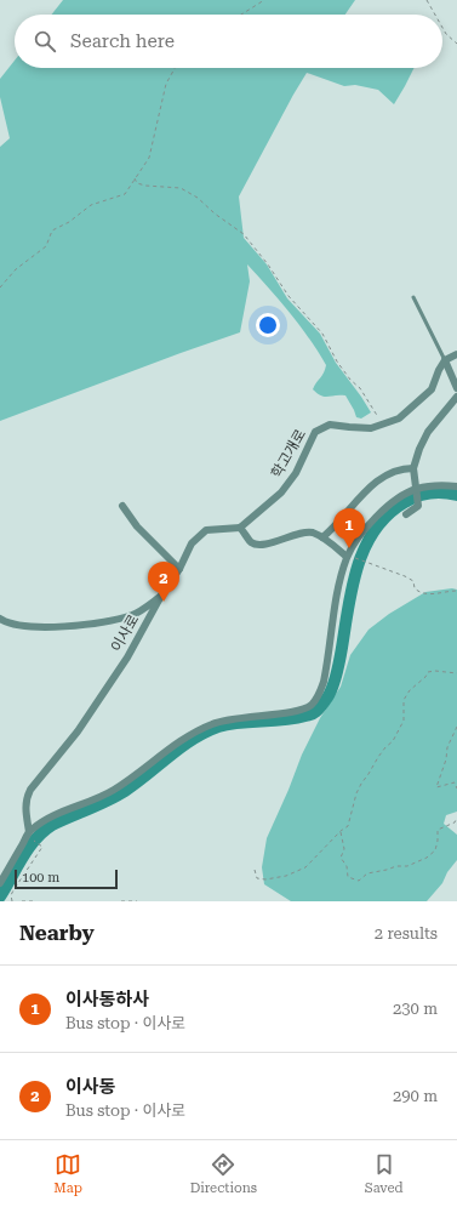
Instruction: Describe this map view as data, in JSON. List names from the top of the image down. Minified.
{"streets":{"street":["학고개로","이사로"]},"crossings":[["학고개로","이사로"]],"scale_bar":"100 m","page":{"search":"Search here","pins":["1","2"],"scale":"100 m","heading":["Nearby","2 results"],"list":[{"mark":"1","name":"이사동하사","note":"Bus stop · 이사로","value":"230 m"},{"mark":"2","name":"이사동","note":"Bus stop · 이사로","value":"290 m"}],"nav":["Map","Directions","Saved"]}}
